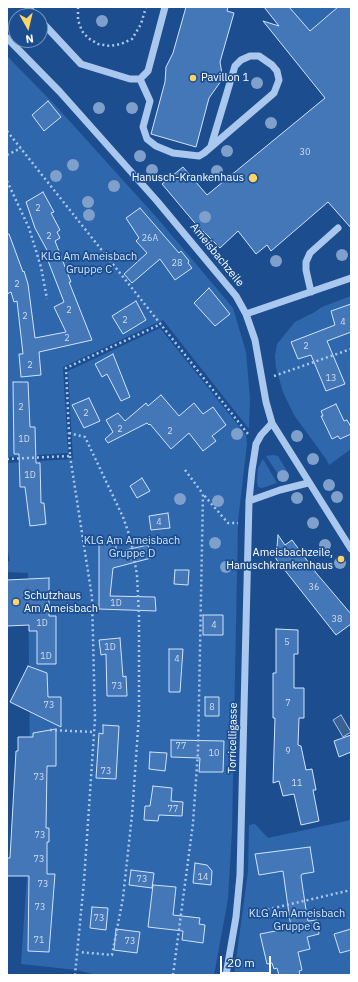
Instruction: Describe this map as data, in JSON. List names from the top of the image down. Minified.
{"streets":{"street":["Ameisbachzeile","Torricelligasse"]},"crossings":[["Ameisbachzeile","Torricelligasse"]],"parks":["KLG Am Ameisbach Gruppe C","KLG Am Ameisbach Gruppe D","KLG Am Ameisbach Gruppe G"],"places":["Pavillon 1","Hanusch-Krankenhaus","Ameisbachzeile, Hanuschkrankenhaus","Schutzhaus Am Ameisbach"],"house_numbers":["30","2","2","26A","28","2","2","2","2","4","2","2","2","13","2","2","2","2","1D","1D","4","36","1D","38","1D","4","5","1D","1D","4","73","7","73","8","77","9","10","73","73","11","77","73","73","14","73","73","73","73","71","73"],"scale_bar":"20 m","north":"bottom"}
